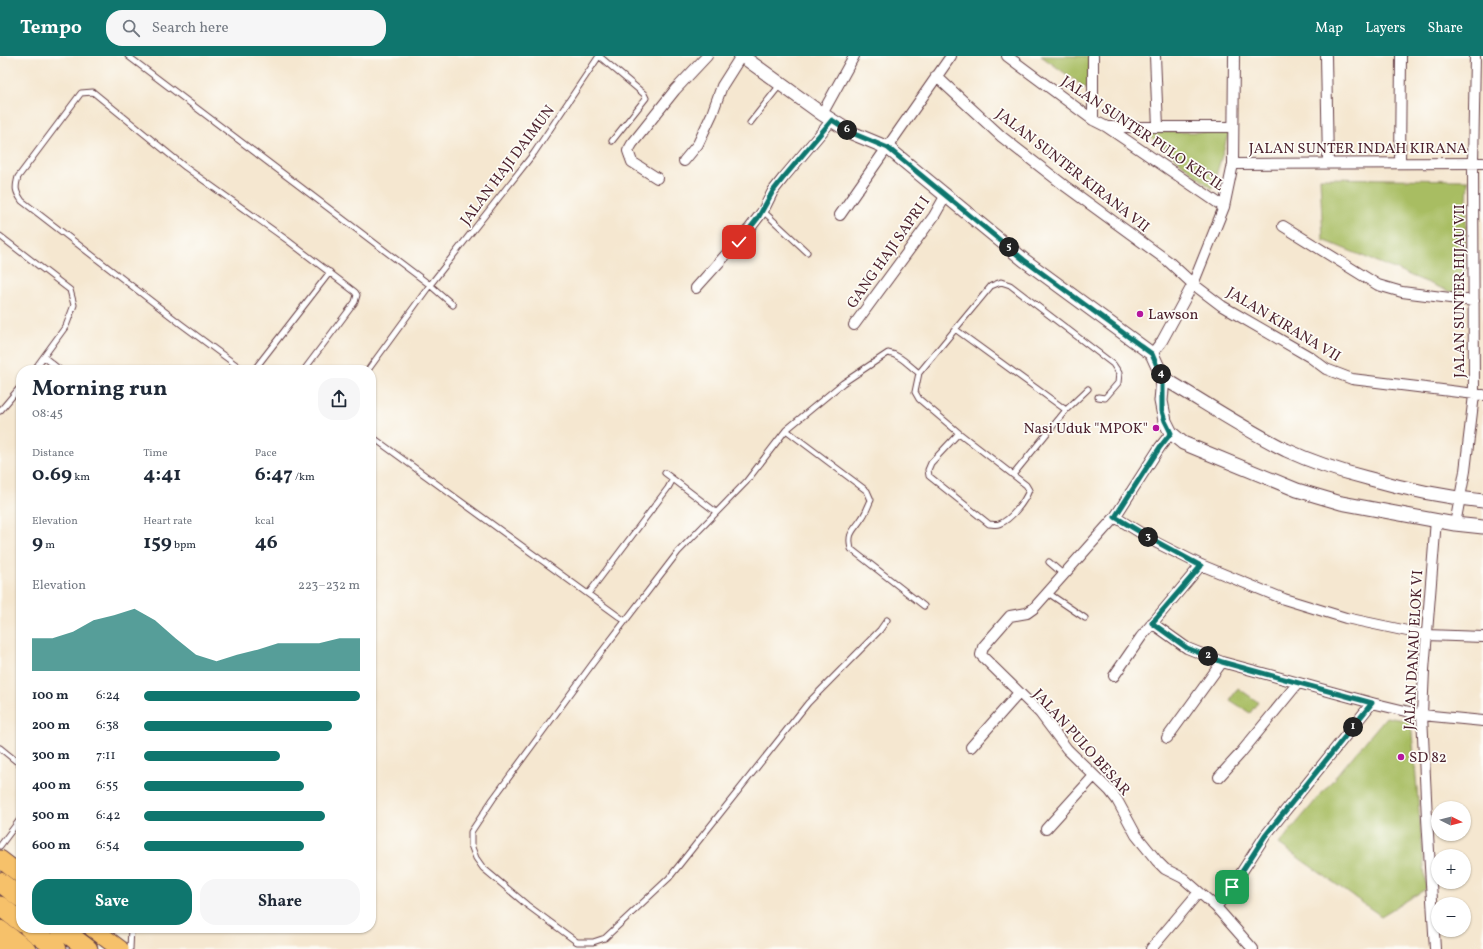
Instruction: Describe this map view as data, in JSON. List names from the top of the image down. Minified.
{"streets":{"street":["JALAN SUNTER PULO KECIL","JALAN SUNTER INDAH KIRANA","JALAN SUNTER KIRANA VII","GANG HAJI SAPRI I","JALAN SUNTER HIJAU VII","JALAN KIRANA VII","JALAN DANAU ELOK VI","JALAN PULO BESAR"],"lane":["JALAN HAJI DAIMUN"]},"crossings":[["JALAN SUNTER INDAH KIRANA","JALAN SUNTER HIJAU VII"],["JALAN SUNTER KIRANA VII","JALAN KIRANA VII"],["JALAN SUNTER HIJAU VII","JALAN KIRANA VII"]],"places":["Lawson","Nasi Uduk \"MPOK\"","SD 82"],"north":"right","page":{"header":"Tempo","search":"Search here","nav":["Map","Layers","Share"],"pins":["6","5","4","3","2","1"],"heading":["Morning run","08:45"],"stats":[["Distance","0.69 km"],["Time","4:41"],["Pace","6:47 /km"],["Elevation","9 m"],["Heart rate","159 bpm"],["kcal","46"]],"chart":["Elevation","223–232 m"],"list":[{"name":"100 m","note":"6:24"},{"name":"200 m","note":"6:38"},{"name":"300 m","note":"7:11"},{"name":"400 m","note":"6:55"},{"name":"500 m","note":"6:42"},{"name":"600 m","note":"6:54"}],"map_buttons":["+","−"],"buttons":["Save","Share"]}}
